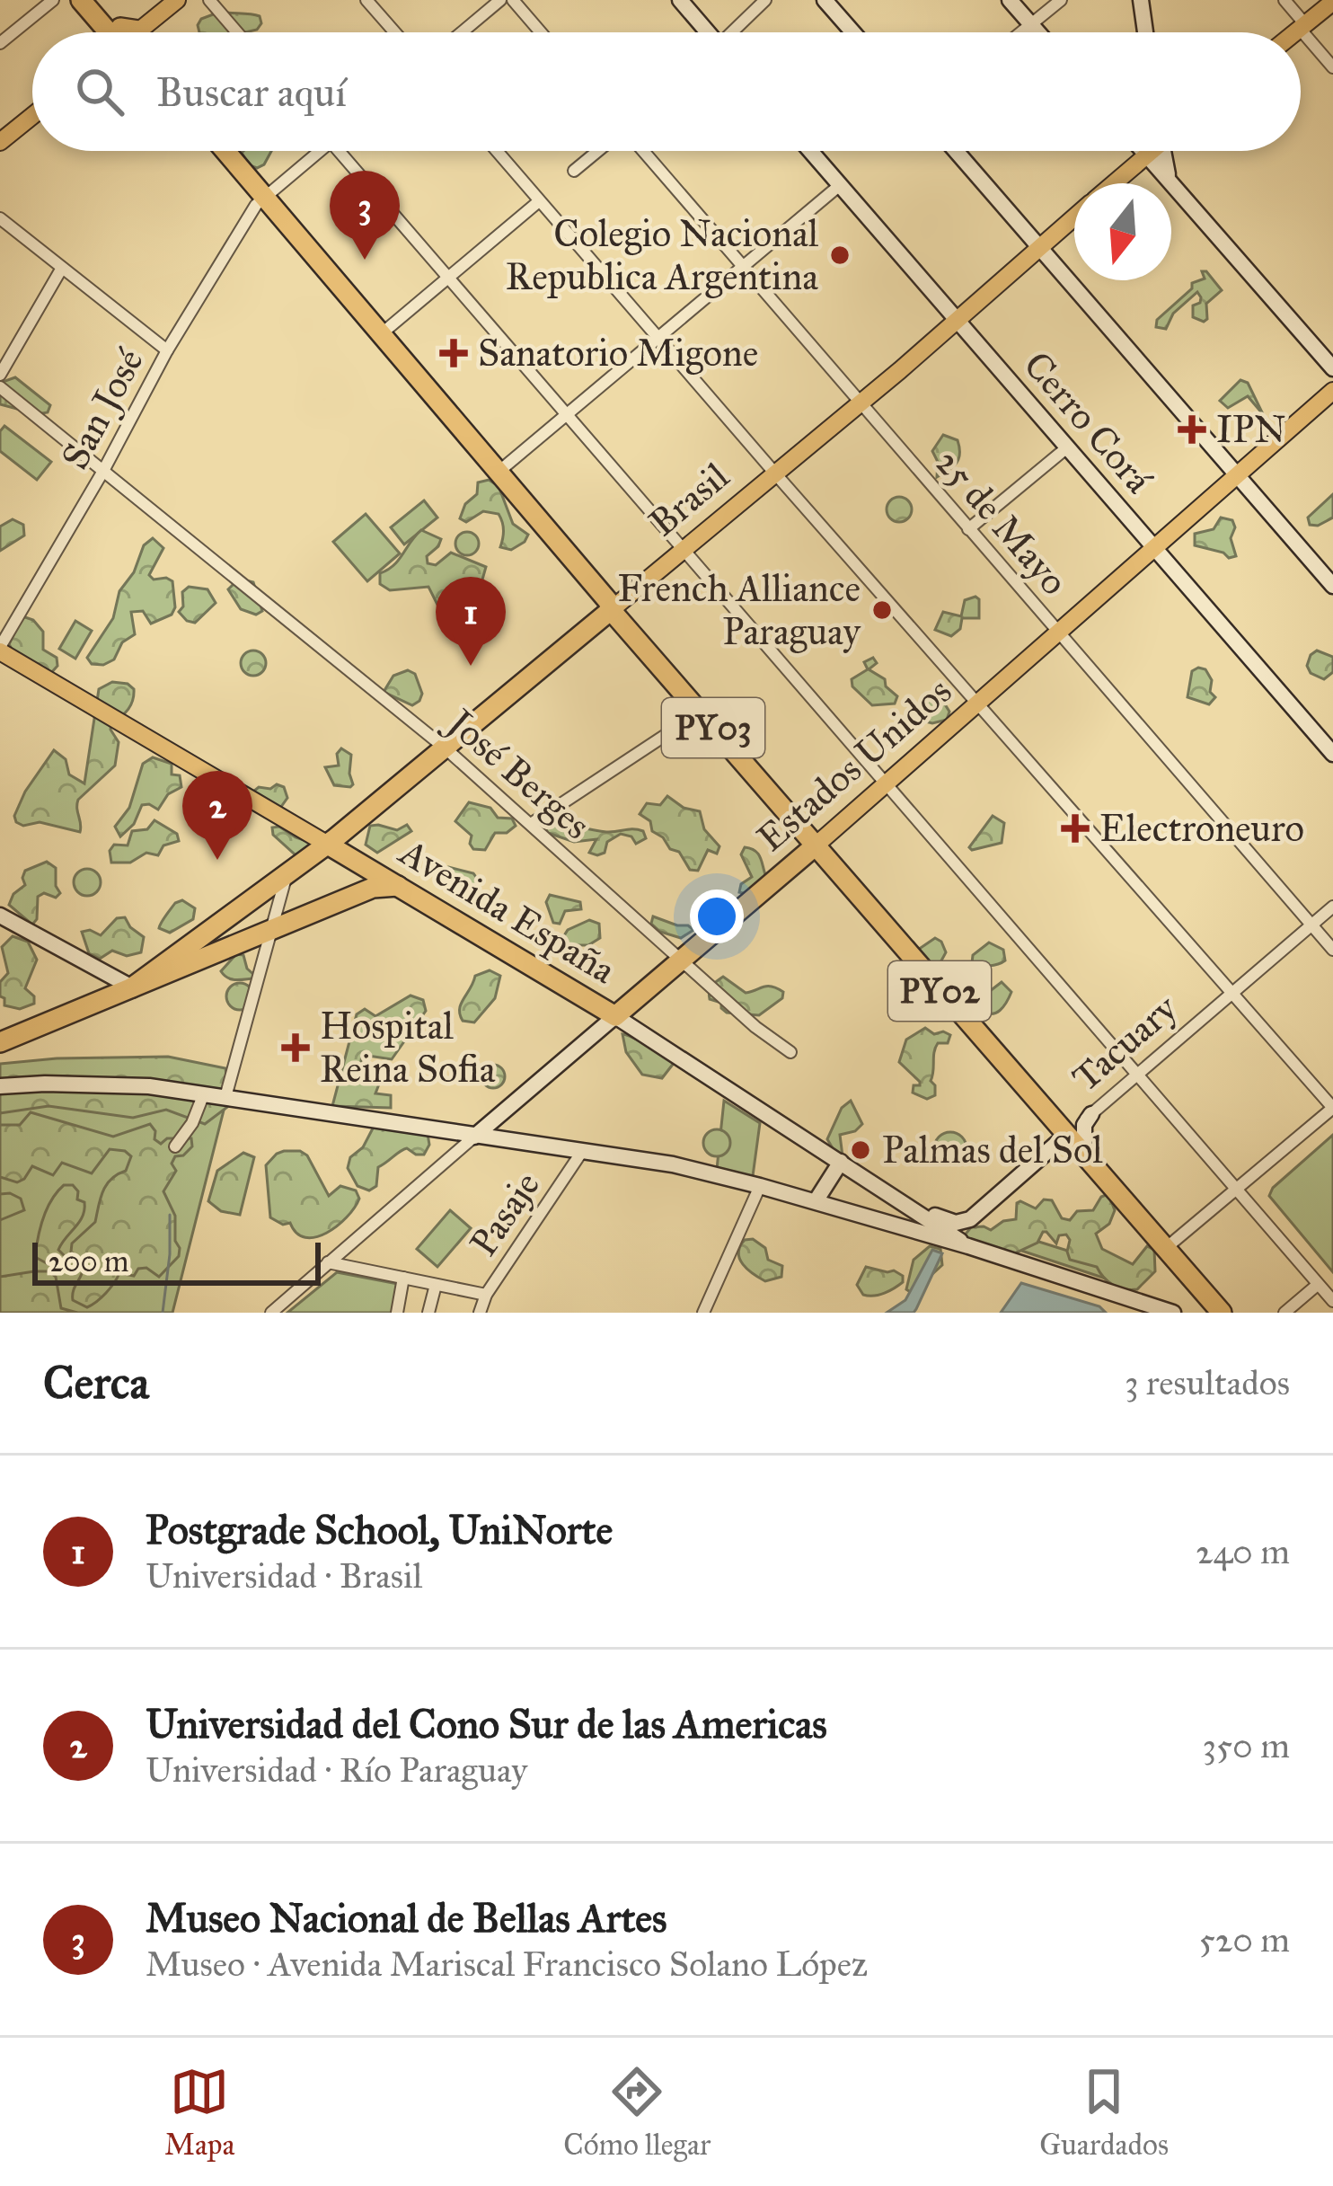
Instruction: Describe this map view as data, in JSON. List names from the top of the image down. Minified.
{"streets":{"highway":["Brasil","PY03","Estados Unidos","Avenida España","PY02"],"street":["San José","Cerro Corá","25 de Mayo","José Berges","Tacuary","Pasaje"]},"crossings":[["San José","José Berges"],["San José","Avenida España"],["Cerro Corá","Brasil"],["Cerro Corá","Estados Unidos"],["Brasil","25 de Mayo"],["Brasil","PY03"],["Brasil","José Berges"],["Brasil","Avenida España"],["25 de Mayo","Estados Unidos"],["25 de Mayo","Tacuary"],["PY03","Estados Unidos"],["PY03","PY02"],["Estados Unidos","José Berges"],["Estados Unidos","Avenida España"],["Estados Unidos","PY02"],["Avenida España","Tacuary"],["PY02","Tacuary"]],"places":{"other":["Colegio Nacional Republica Argentina","French Alliance Paraguay","Palmas del Sol"],"health":["Sanatorio Migone","IPN","Electroneuro","Hospital Reina Sofia"]},"scale_bar":"200 m","north":"bottom","page":{"search":"Buscar aquí","pins":["3","1","2"],"scale":"200 m","heading":["Cerca","3 resultados"],"list":[{"mark":"1","name":"Postgrade School, UniNorte","note":"Universidad · Brasil","value":"240 m"},{"mark":"2","name":"Universidad del Cono Sur de las Americas","note":"Universidad · Río Paraguay","value":"350 m"},{"mark":"3","name":"Museo Nacional de Bellas Artes","note":"Museo · Avenida Mariscal Francisco Solano López","value":"520 m"}],"nav":["Mapa","Cómo llegar","Guardados"]}}
